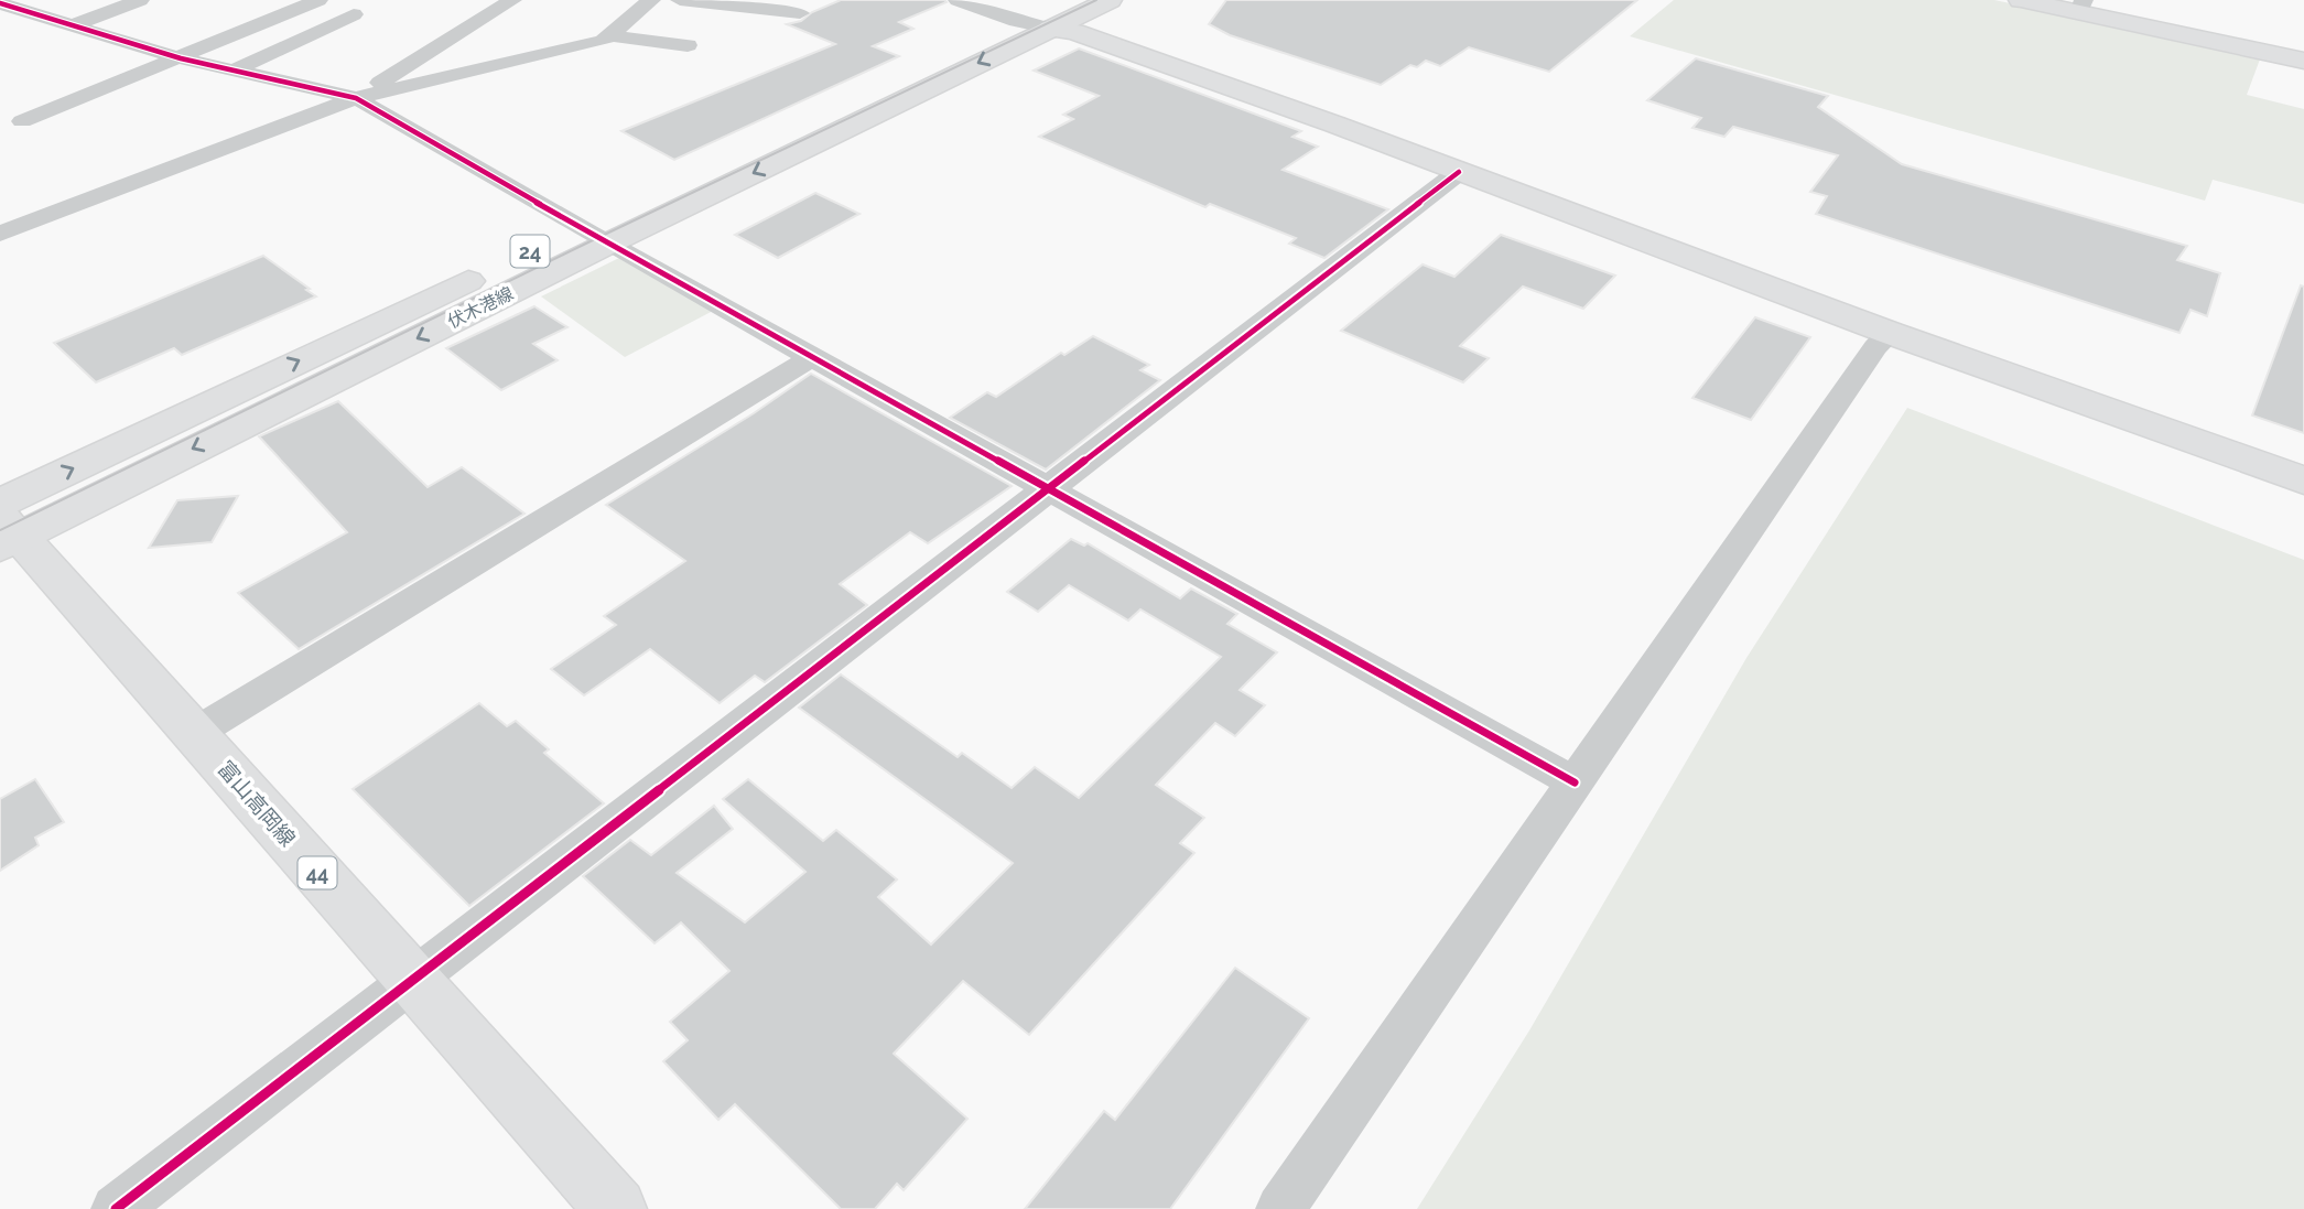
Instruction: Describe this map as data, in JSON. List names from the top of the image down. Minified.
{"streets":{"main road":["24","伏木港線","富山高岡線","44"]},"crossings":[["伏木港線","富山高岡線"]]}
